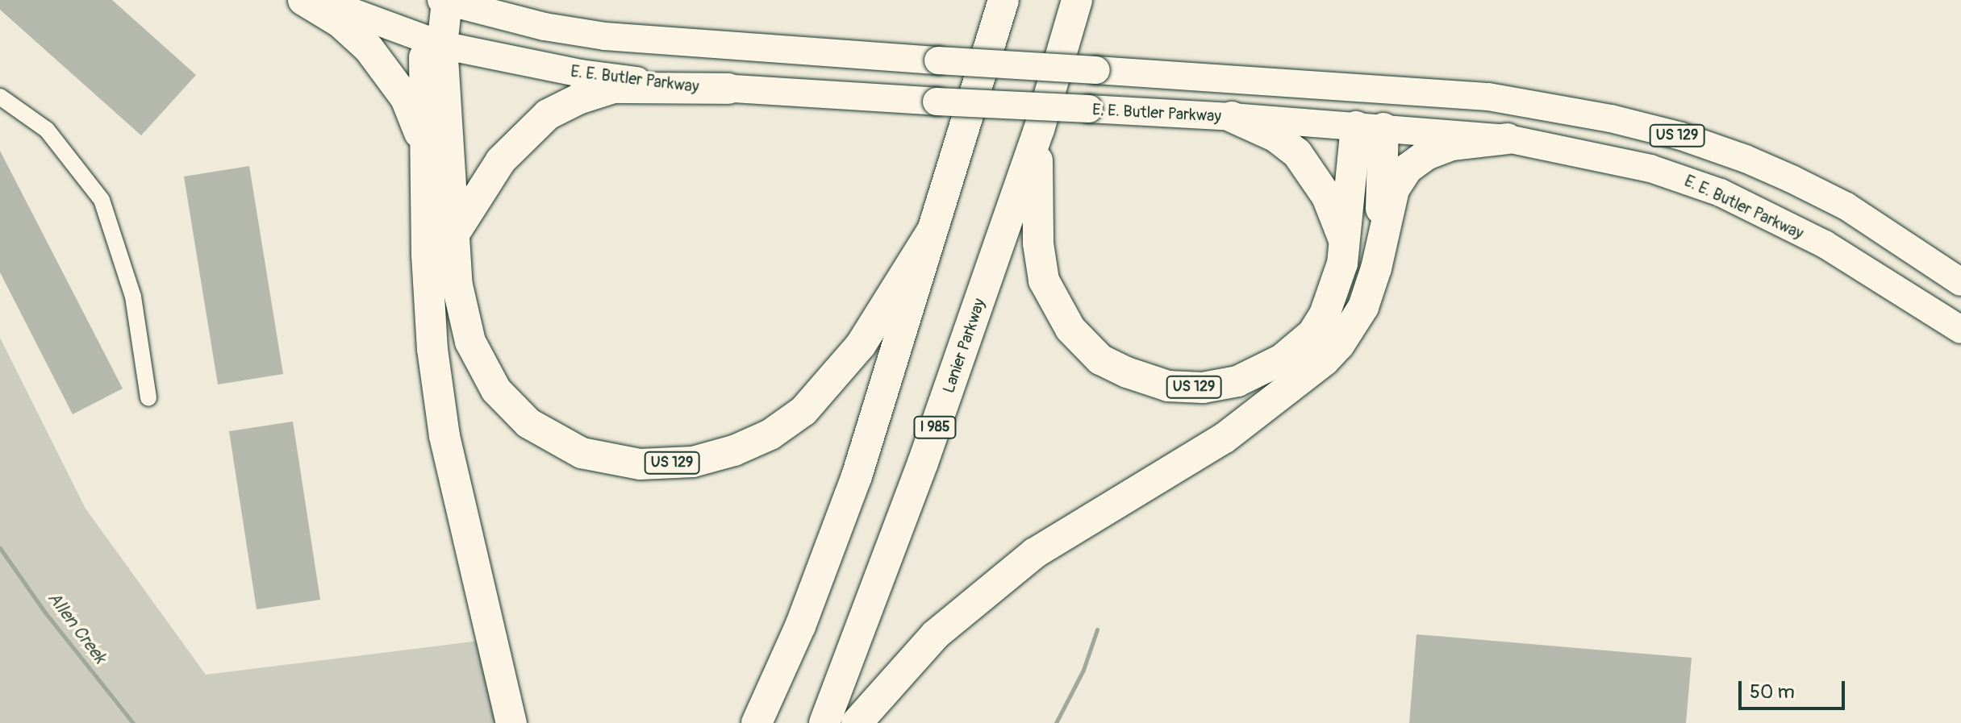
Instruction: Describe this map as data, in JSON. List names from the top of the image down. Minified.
{"streets":{"highway":["E. E. Butler Parkway","US 129","Lanier Parkway","I 985"]},"crossings":[["E. E. Butler Parkway","US 129"],["US 129","Lanier Parkway"]],"water":["Allen Creek"],"scale_bar":"50 m"}
